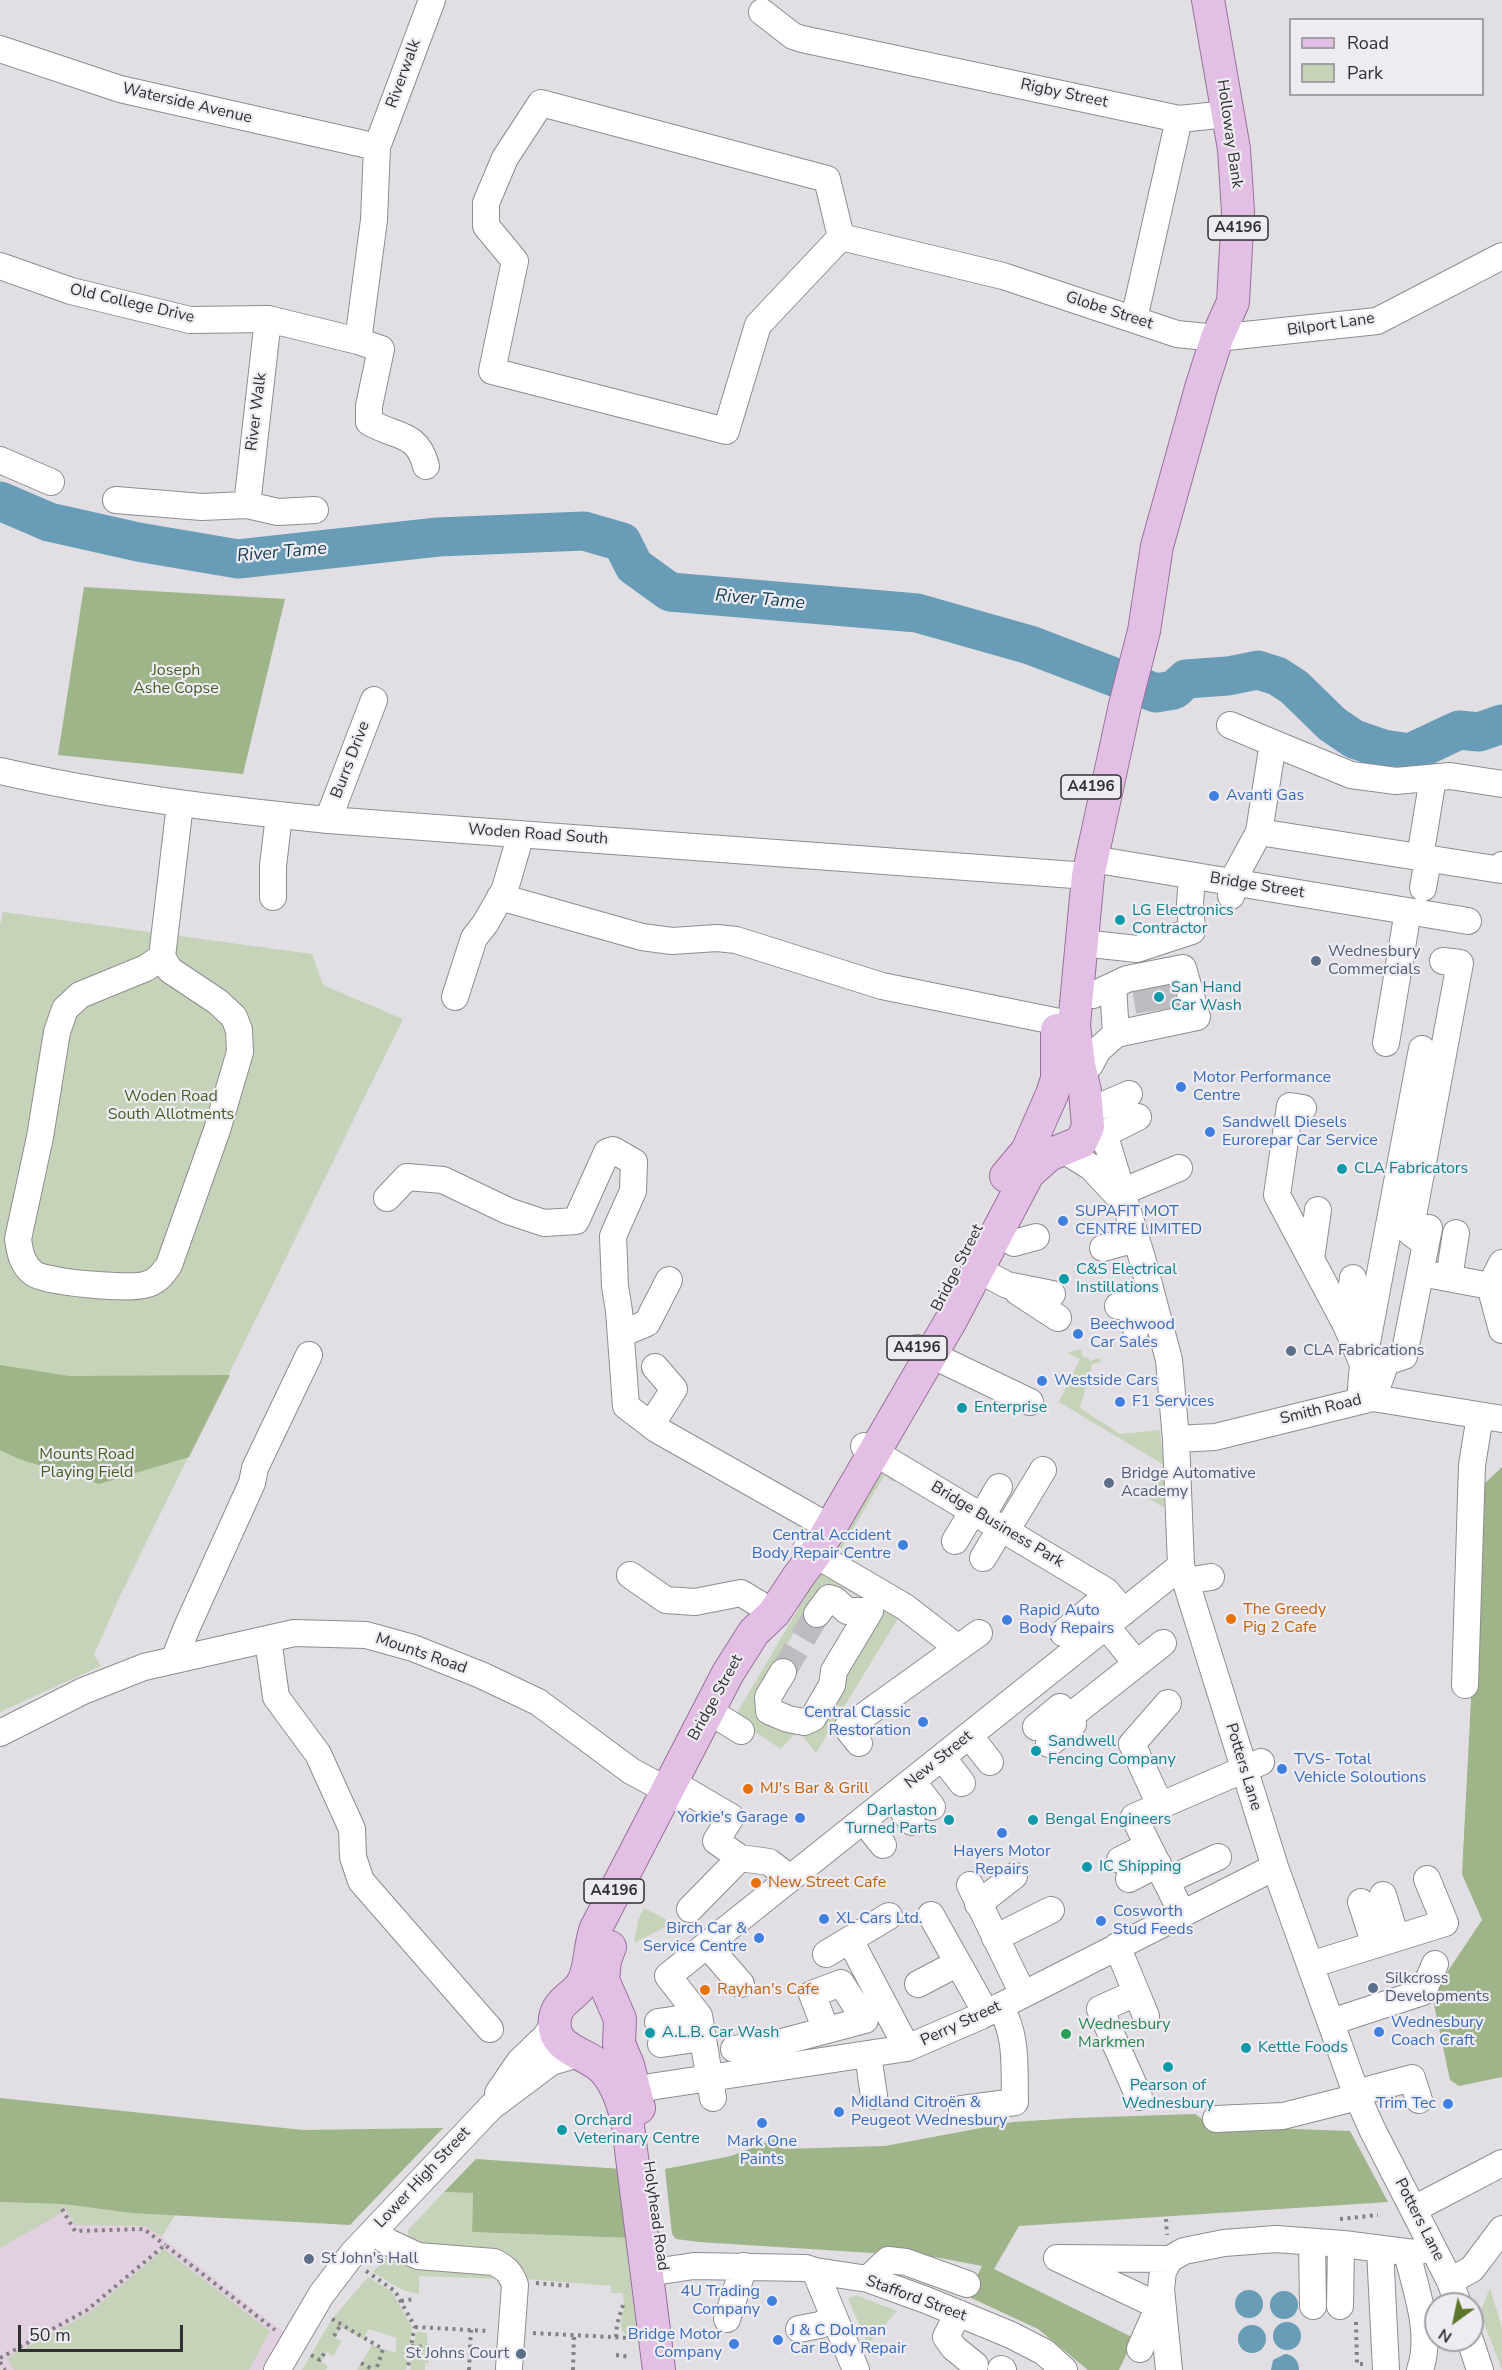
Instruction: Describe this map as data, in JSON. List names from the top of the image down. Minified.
{"streets":{"main road":["Holloway Bank","A4196","Bridge Street","Holyhead Road"],"street":["Riverwalk","Rigby Street","Waterside Avenue","Old College Drive","Globe Street","Bilport Lane","River Walk","Burrs Drive","Woden Road South","Smith Road","Bridge Business Park","Mounts Road","New Street","Potters Lane","Perry Street","Lower High Street","Stafford Street"]},"crossings":[["Riverwalk","Waterside Avenue"],["Rigby Street","Holloway Bank"],["Holloway Bank","Globe Street"],["Holloway Bank","Bilport Lane"],["Holloway Bank","Woden Road South"],["Holloway Bank","Bridge Street"],["A4196","Bridge Street"],["A4196","Mounts Road"],["A4196","Lower High Street"],["A4196","Holyhead Road"],["Old College Drive","River Walk"],["Globe Street","Bilport Lane"],["Burrs Drive","Woden Road South"],["Woden Road South","Bridge Street"],["Bridge Street","Bridge Business Park"],["Bridge Street","Mounts Road"],["Bridge Street","Potters Lane"],["Bridge Street","Holyhead Road"],["Smith Road","Potters Lane"],["Bridge Business Park","New Street"],["Mounts Road","Holyhead Road"],["New Street","Potters Lane"],["Potters Lane","Perry Street"],["Perry Street","Holyhead Road"],["Lower High Street","Holyhead Road"],["Holyhead Road","Stafford Street"]],"water":["River Tame"],"parks":["Joseph Ashe Copse","Woden Road South Allotments","Mounts Road Playing Field"],"places":["Avanti Gas","LG Electronics Contractor","Wednesbury Commercials","San Hand Car Wash","Motor Performance Centre","Sandwell Diesels Eurorepar Car Service","CLA Fabricators","SUPAFIT MOT CENTRE LIMITED","C&S Electrical Instillations","Beechwood Car Sales","CLA Fabrications","Westside Cars","F1 Services","Enterprise","Bridge Automative Academy","Central Accident Body Repair Centre","The Greedy Pig 2 Cafe","Rapid Auto Body Repairs","Central Classic Restoration","Sandwell Fencing Company","TVS- Total Vehicle Soloutions","MJ's Bar & Grill","Yorkie's Garage","Darlaston Turned Parts","Bengal Engineers","Hayers Motor Repairs","IC Shipping","New Street Cafe","XL Cars Ltd.","Cosworth Stud Feeds","Birch Car & Service Centre","Silkcross Developments","Rayhan's Cafe","Wednesbury Coach Craft","A.L.B. Car Wash","Wednesbury Markmen","Kettle Foods","Pearson of Wednesbury","Trim Tec","Midland Citroën & Peugeot Wednesbury","Mark One Paints","Orchard Veterinary Centre","St John's Hall","4U Trading Company","J & C Dolman Car Body Repair","Bridge Motor Company","St Johns Court"],"legend":["Road","Park"],"scale_bar":"50 m","north":"bottom left"}
